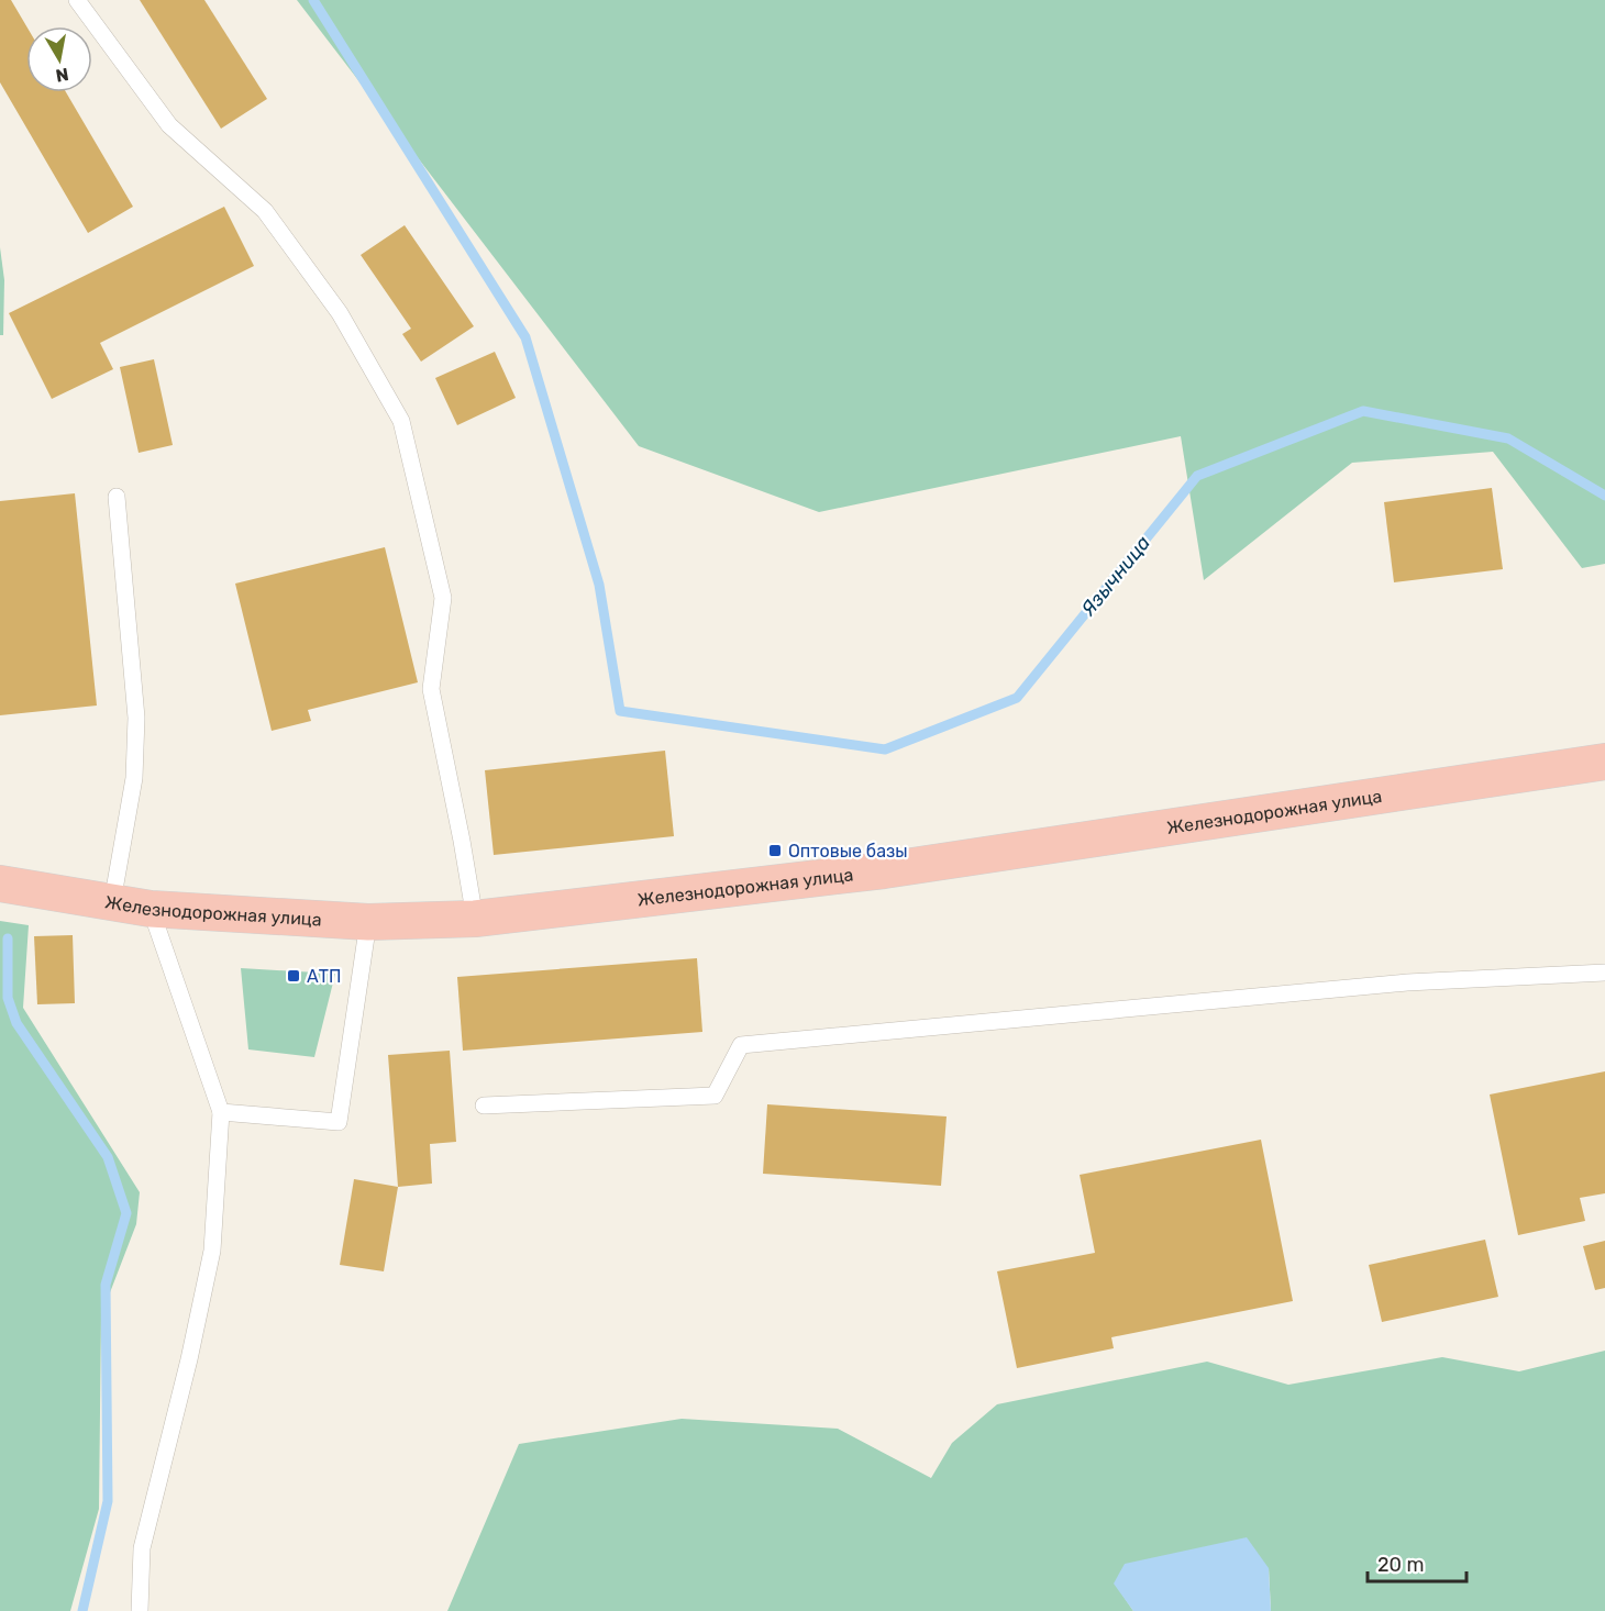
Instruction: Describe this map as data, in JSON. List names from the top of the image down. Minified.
{"streets":{"highway":["Железнодорожная улица"]},"water":["Язычница"],"places":{"transit":["Оптовые базы","АТП"]},"scale_bar":"20 m","north":"bottom"}
